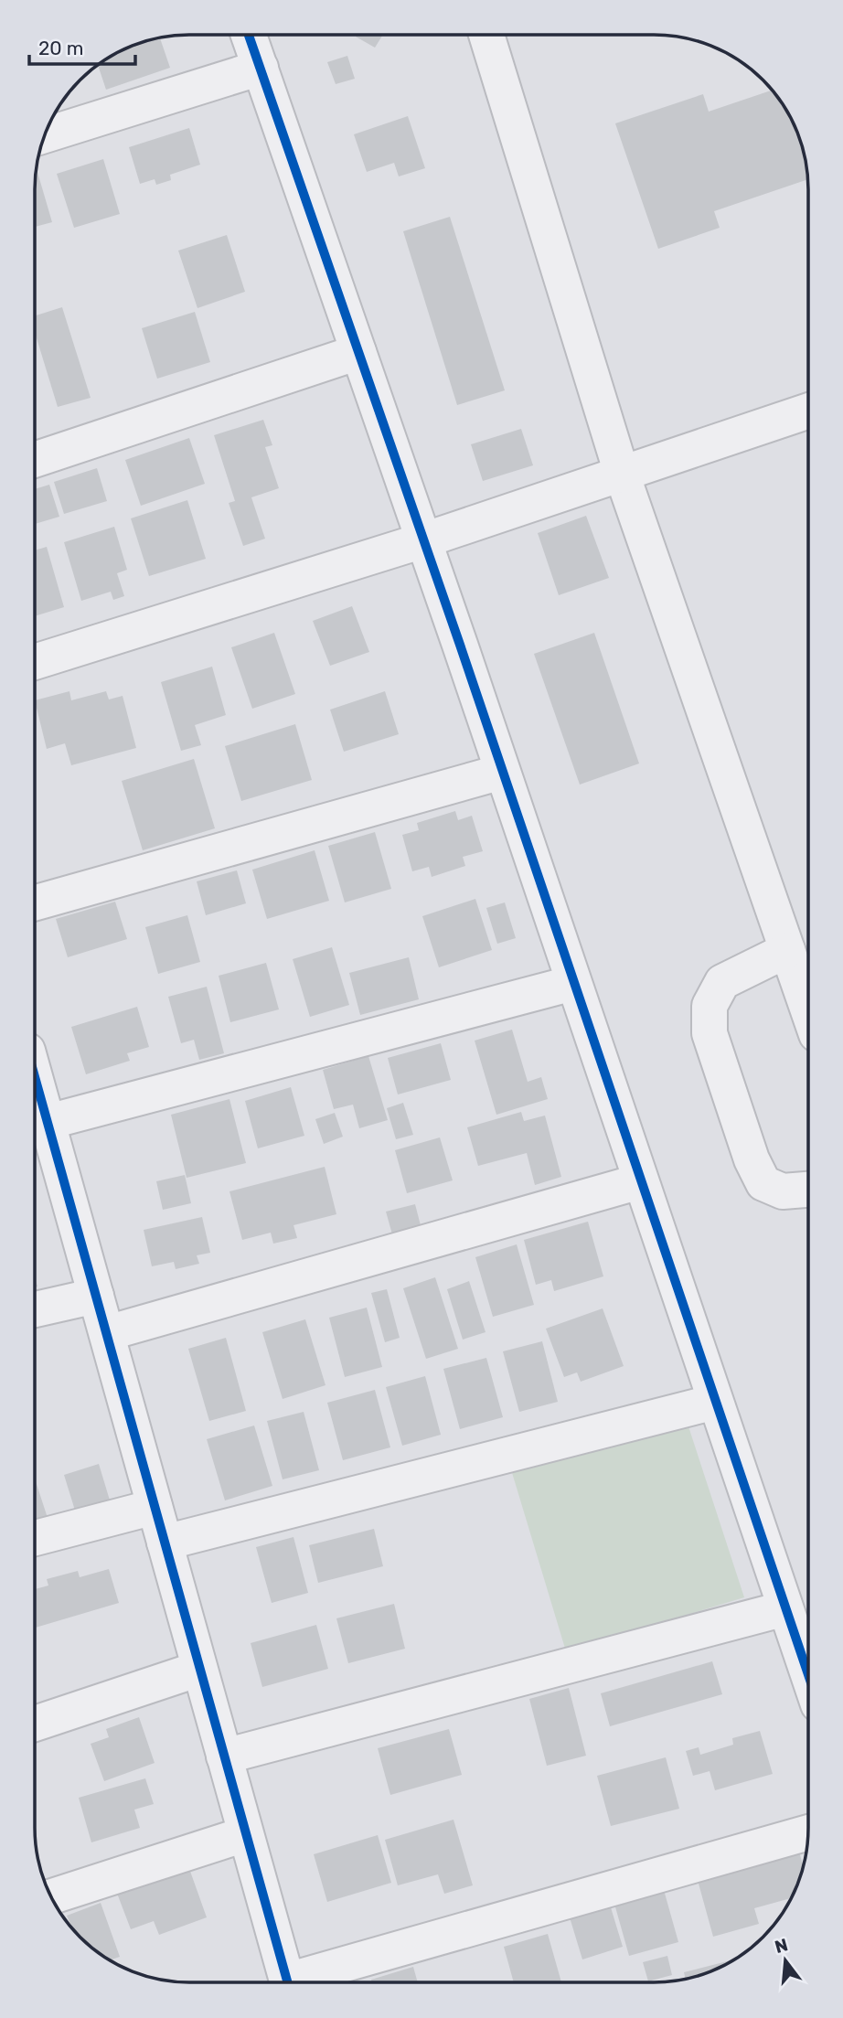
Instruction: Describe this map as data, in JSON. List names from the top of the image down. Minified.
{"scale_bar":"20 m","north":"top"}
